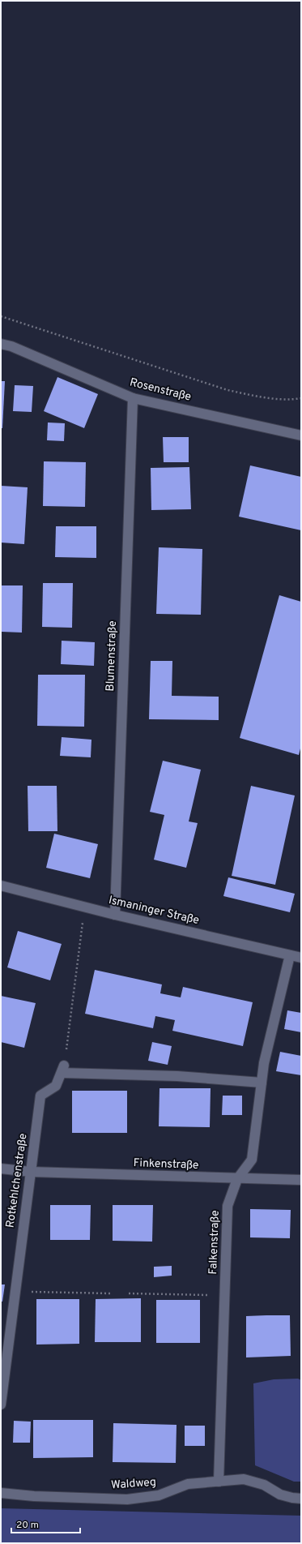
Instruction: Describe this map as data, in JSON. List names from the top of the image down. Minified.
{"streets":{"street":["Rosenstraße","Blumenstraße","Ismaninger Straße","Finkenstraße","Rotkehlchenstraße","Falkenstraße","Waldweg"]},"crossings":[["Rosenstraße","Blumenstraße"],["Blumenstraße","Ismaninger Straße"],["Ismaninger Straße","Falkenstraße"],["Finkenstraße","Rotkehlchenstraße"],["Finkenstraße","Falkenstraße"],["Falkenstraße","Waldweg"]],"scale_bar":"20 m"}
